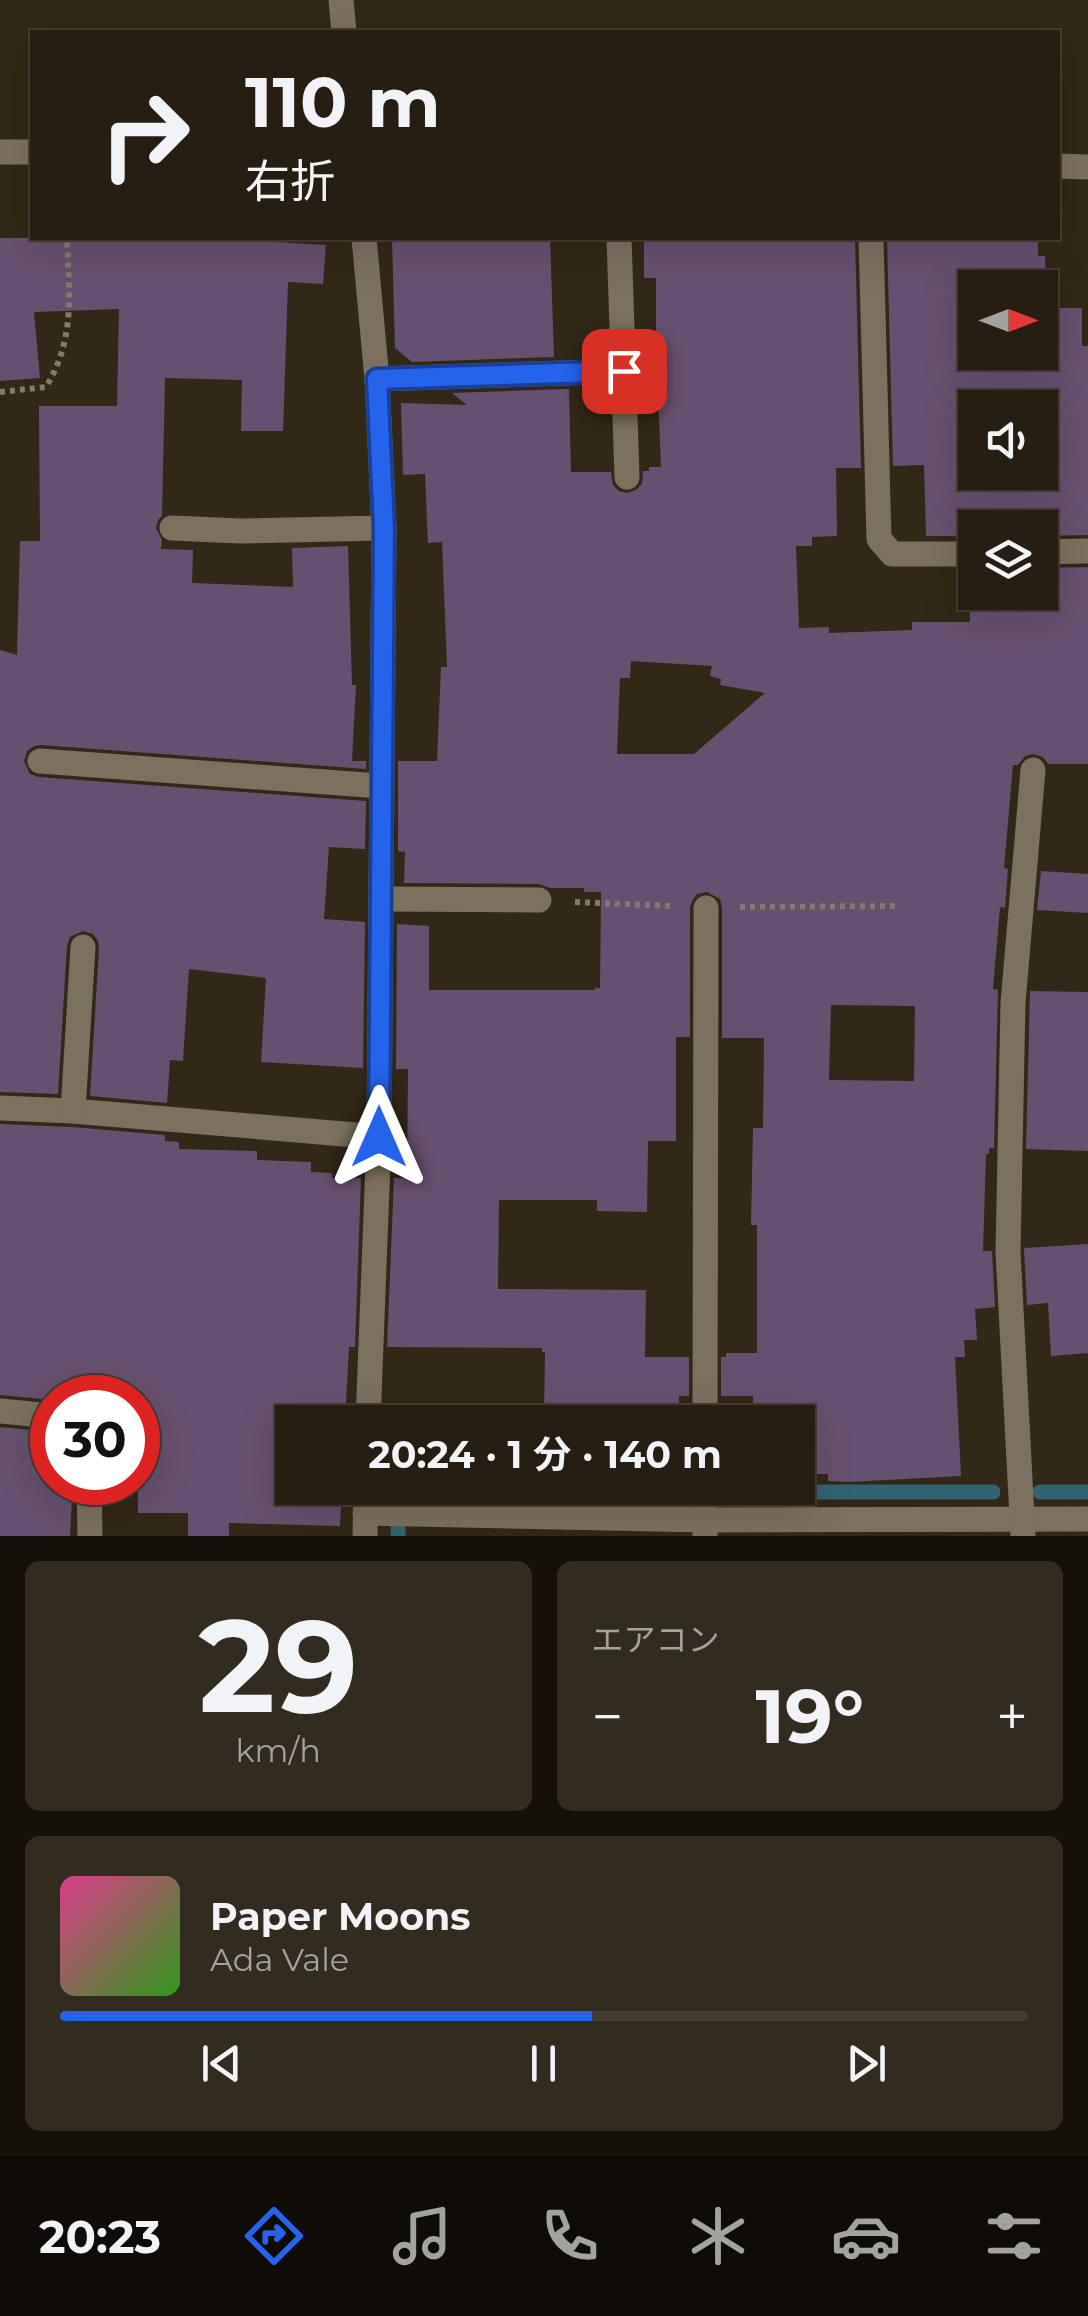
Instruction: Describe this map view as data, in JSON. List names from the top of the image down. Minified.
{"north":"right","page":{"turn":["110 m","右折"],"limit":"30","trip":"20:24 · 1 分 · 140 m","tile":[["29","km/h"],"エアコン"],"heat":["−","19°","+"],"song":["Paper Moons","Ada Vale"],"tabs":"20:23"}}
